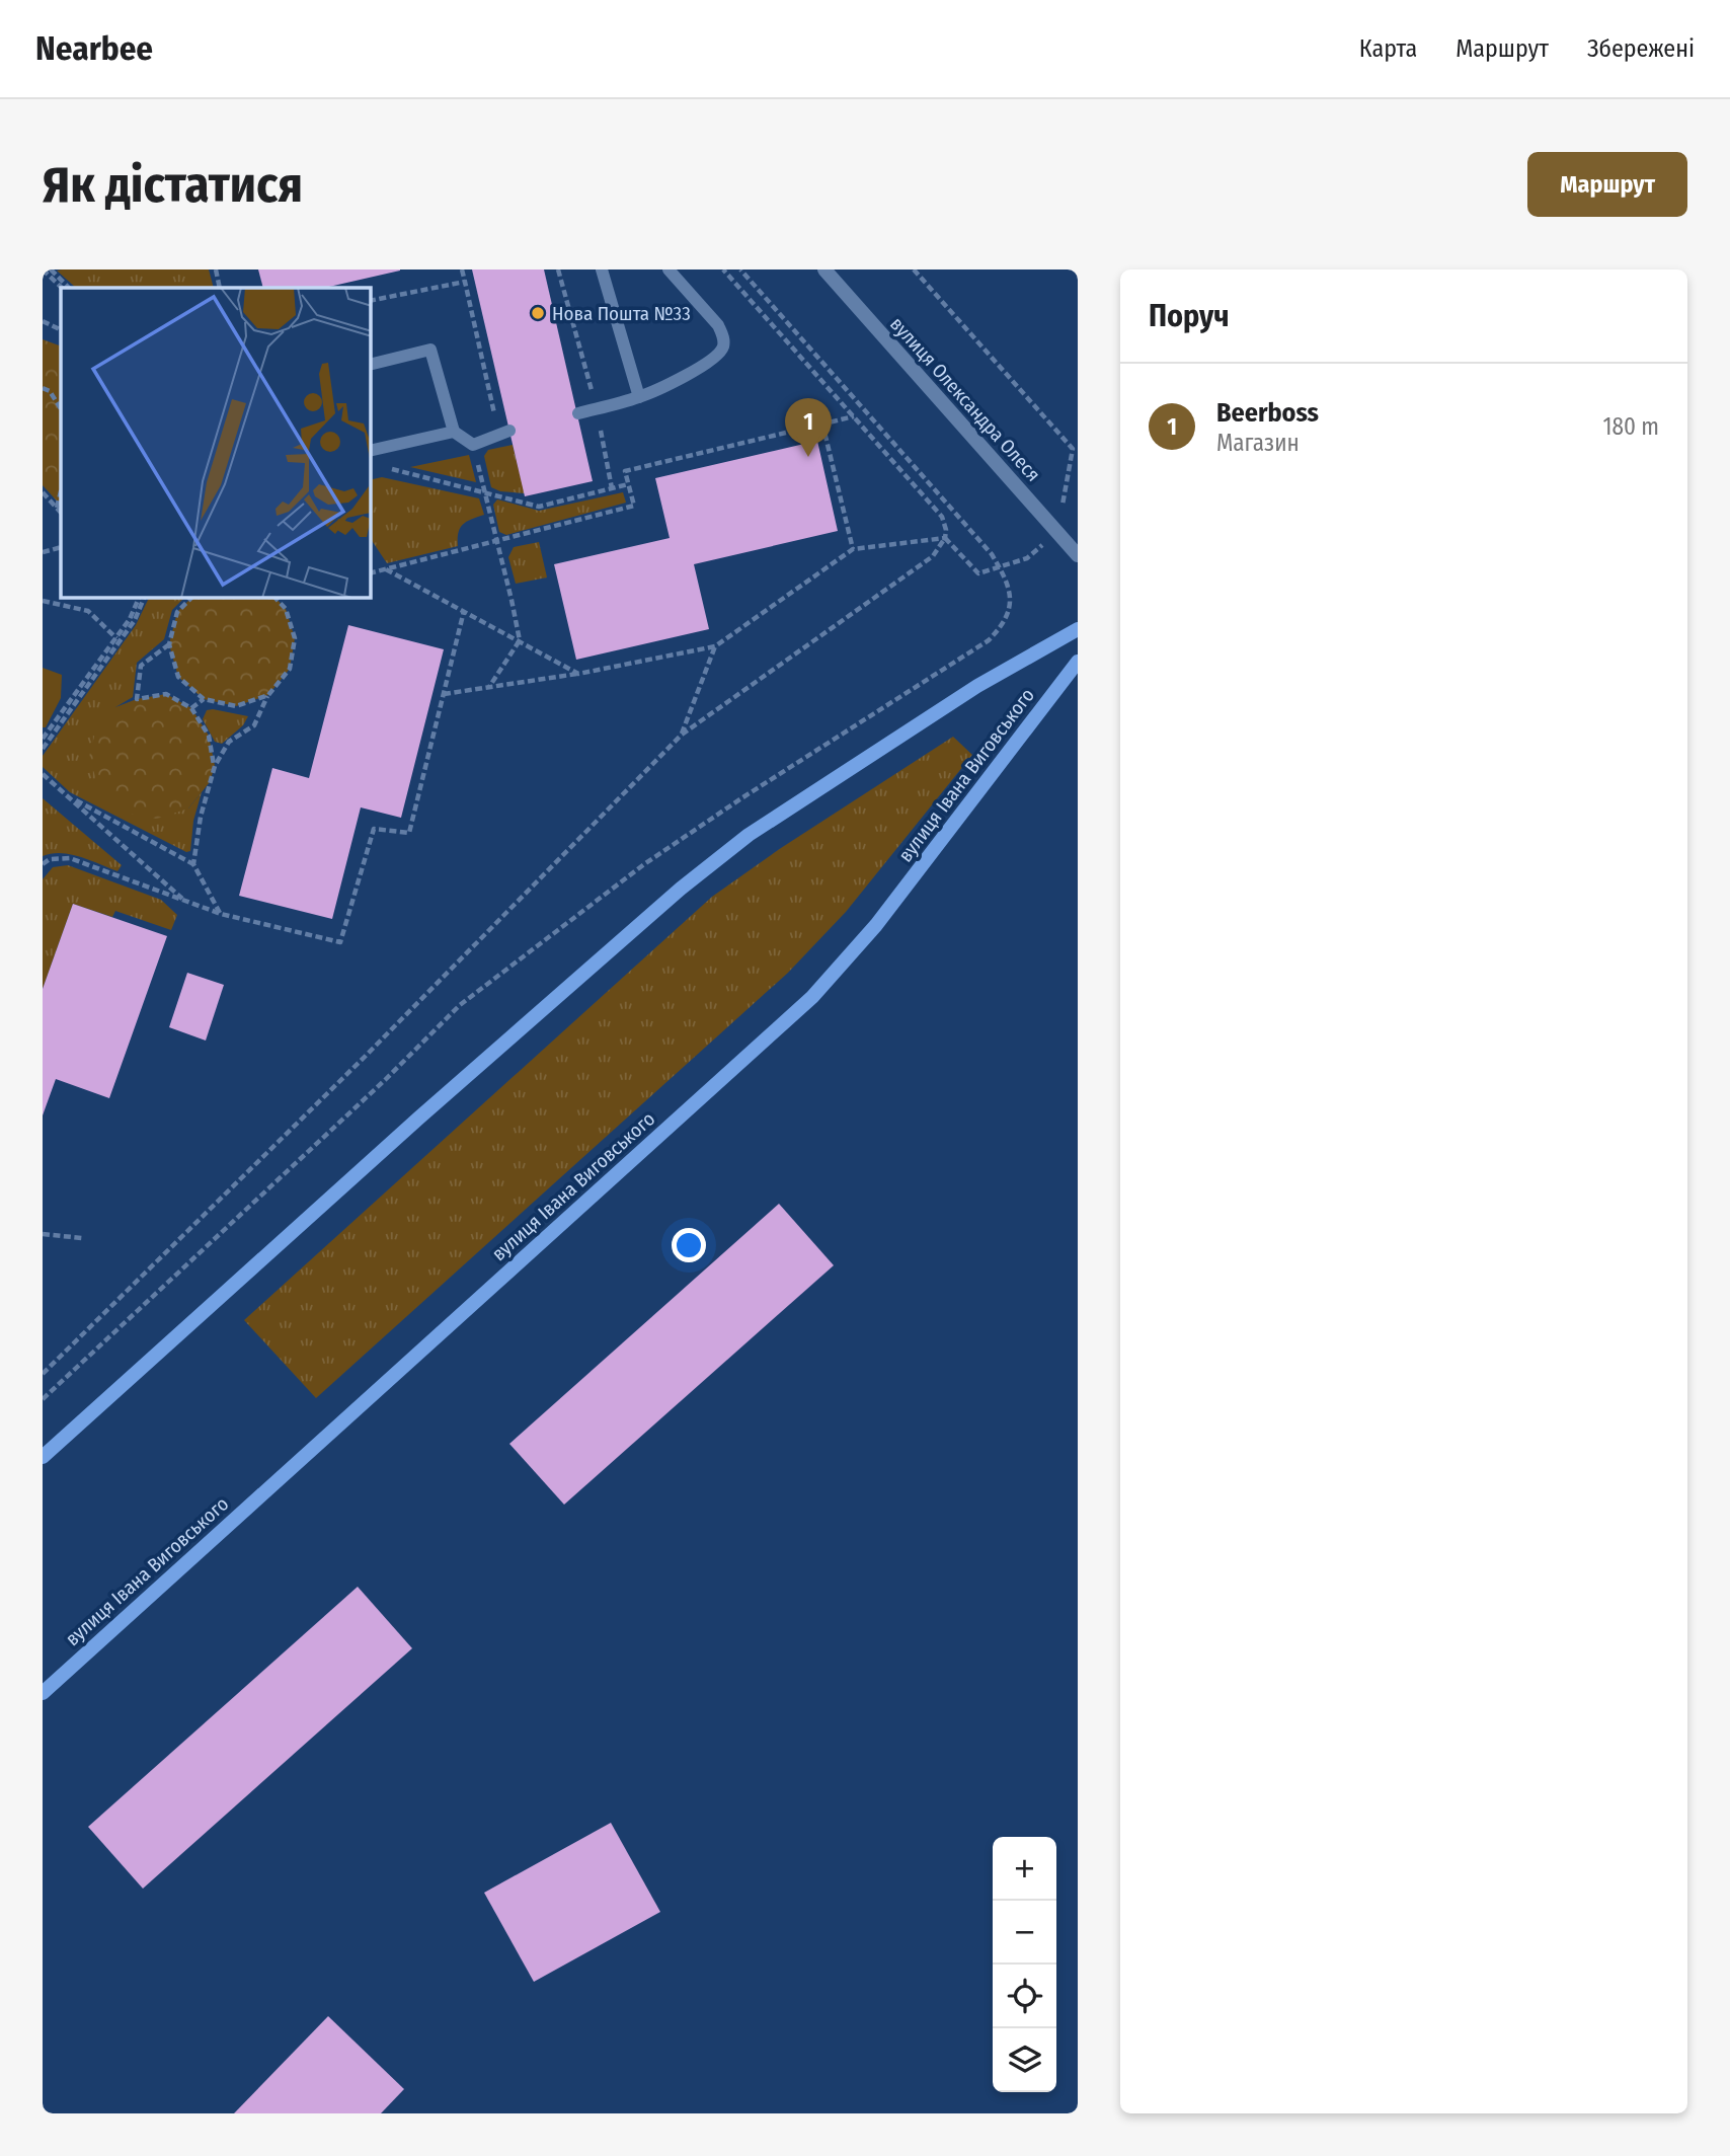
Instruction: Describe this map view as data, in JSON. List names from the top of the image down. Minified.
{"streets":{"main road":["вулиця Івана Виговського"],"street":["вулиця Олександра Олеся"]},"places":["Нова Пошта №33"],"page":{"header":"Nearbee","nav":["Карта","Маршрут","Збережені"],"buttons":"Маршрут","title":"Як дістатися","heading":"Поруч","list":[{"mark":"1","name":"Beerboss","note":"Магазин","value":"180 m"}],"pins":"1","map_buttons":["+","−"]}}
